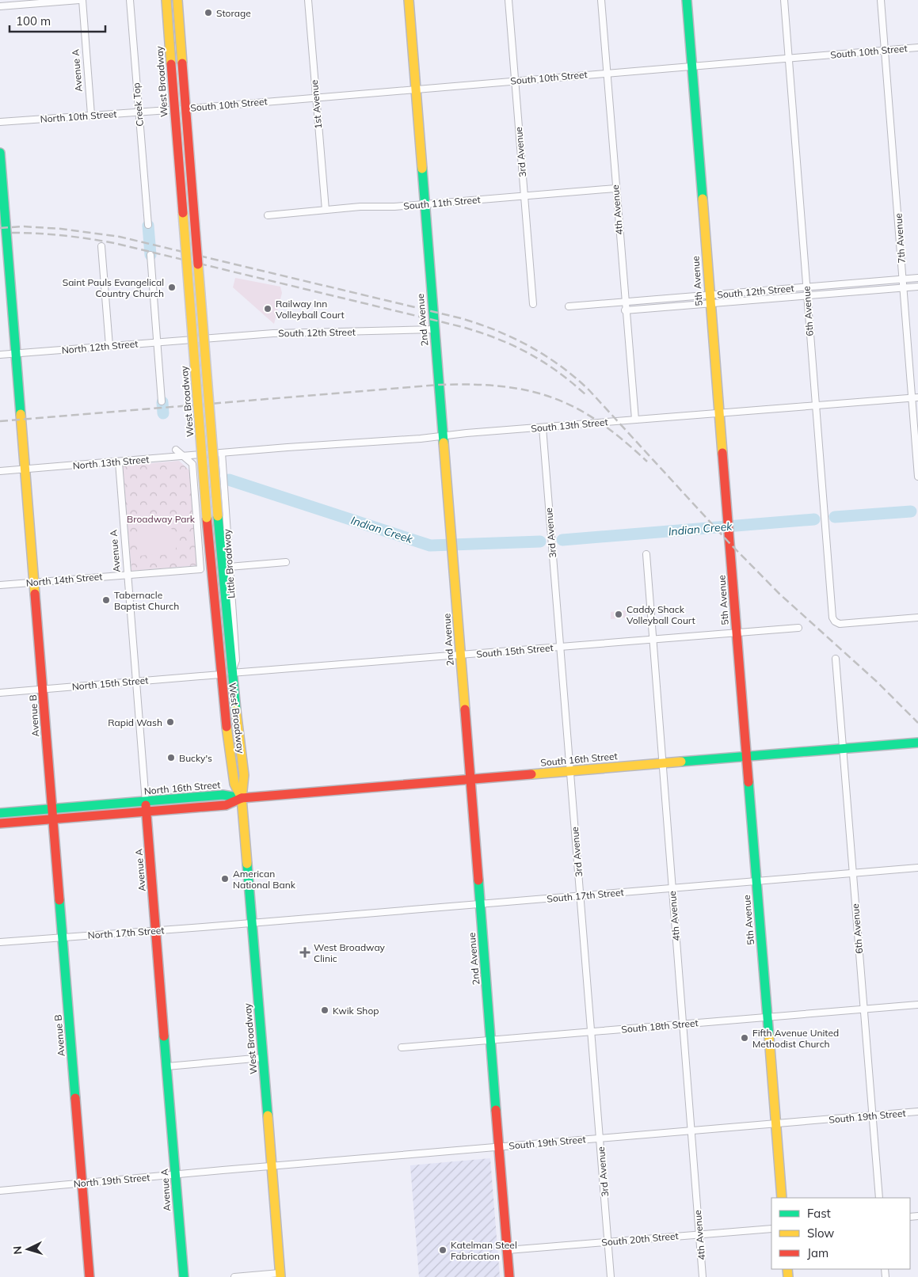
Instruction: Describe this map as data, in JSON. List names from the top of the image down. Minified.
{"streets":{"street":["South 10th Street","Avenue A","West Broadway","Creek Top","1st Avenue","North 10th Street","3rd Avenue","South 11th Street","4th Avenue","7th Avenue","5th Avenue","South 12th Street","6th Avenue","2nd Avenue","North 12th Street","South 13th Street","North 13th Street","Little Broadway","North 14th Street","South 15th Street","North 15th Street","Avenue B","South 16th Street","North 16th Street","South 17th Street","North 17th Street","South 18th Street","South 19th Street","North 19th Street","South 20th Street"]},"crossings":[["South 10th Street","1st Avenue"],["South 10th Street","North 10th Street"],["South 10th Street","3rd Avenue"],["South 10th Street","4th Avenue"],["South 10th Street","7th Avenue"],["South 10th Street","5th Avenue"],["South 10th Street","6th Avenue"],["South 10th Street","2nd Avenue"],["Avenue A","North 10th Street"],["Avenue A","North 13th Street"],["Avenue A","North 14th Street"],["Avenue A","North 15th Street"],["Avenue A","North 16th Street"],["Avenue A","North 17th Street"],["Avenue A","North 19th Street"],["West Broadway","Little Broadway"],["West Broadway","South 15th Street"],["West Broadway","North 15th Street"],["West Broadway","South 16th Street"],["West Broadway","North 16th Street"],["West Broadway","South 17th Street"],["West Broadway","North 17th Street"],["West Broadway","South 19th Street"],["West Broadway","North 19th Street"],["Creek Top","North 10th Street"],["1st Avenue","South 11th Street"],["3rd Avenue","South 11th Street"],["3rd Avenue","South 13th Street"],["3rd Avenue","South 15th Street"],["3rd Avenue","South 16th Street"],["3rd Avenue","South 17th Street"],["3rd Avenue","South 18th Street"],["3rd Avenue","South 19th Street"],["3rd Avenue","South 20th Street"],["South 11th Street","4th Avenue"],["South 11th Street","2nd Avenue"],["4th Avenue","South 12th Street"],["4th Avenue","South 13th Street"],["4th Avenue","South 15th Street"],["4th Avenue","South 16th Street"],["4th Avenue","South 17th Street"],["4th Avenue","South 18th Street"],["4th Avenue","South 19th Street"],["4th Avenue","South 20th Street"],["7th Avenue","South 12th Street"],["7th Avenue","South 13th Street"],["5th Avenue","South 12th Street"],["5th Avenue","South 13th Street"],["5th Avenue","South 15th Street"],["5th Avenue","South 16th Street"],["5th Avenue","South 17th Street"],["5th Avenue","South 18th Street"],["5th Avenue","South 19th Street"],["South 12th Street","6th Avenue"],["South 12th Street","2nd Avenue"],["South 12th Street","North 12th Street"],["6th Avenue","South 13th Street"],["6th Avenue","South 16th Street"],["6th Avenue","South 17th Street"],["6th Avenue","South 18th Street"],["6th Avenue","South 19th Street"],["2nd Avenue","South 13th Street"],["2nd Avenue","South 15th Street"],["2nd Avenue","South 16th Street"],["2nd Avenue","South 17th Street"],["2nd Avenue","South 18th Street"],["2nd Avenue","South 19th Street"],["2nd Avenue","South 20th Street"],["North 12th Street","Avenue B"],["South 13th Street","North 13th Street"],["South 13th Street","Little Broadway"],["North 13th Street","Little Broadway"],["North 13th Street","North 14th Street"],["North 13th Street","Avenue B"],["Little Broadway","South 15th Street"],["North 14th Street","Avenue B"],["North 15th Street","Avenue B"],["Avenue B","North 16th Street"],["Avenue B","North 17th Street"],["Avenue B","North 19th Street"],["South 16th Street","North 16th Street"],["South 17th Street","North 17th Street"],["South 19th Street","North 19th Street"]],"water":["Indian Creek"],"parks":["Broadway Park"],"places":{"other":["Storage","Saint Pauls Evangelical Country Church","Railway Inn Volleyball Court","Tabernacle Baptist Church","Caddy Shack Volleyball Court","Rapid Wash","Bucky's","American National Bank","Kwik Shop","Fifth Avenue United Methodist Church","Katelman Steel Fabrication"],"health":["West Broadway Clinic"]},"legend":["Fast","Slow","Jam"],"scale_bar":"100 m","north":"left"}
